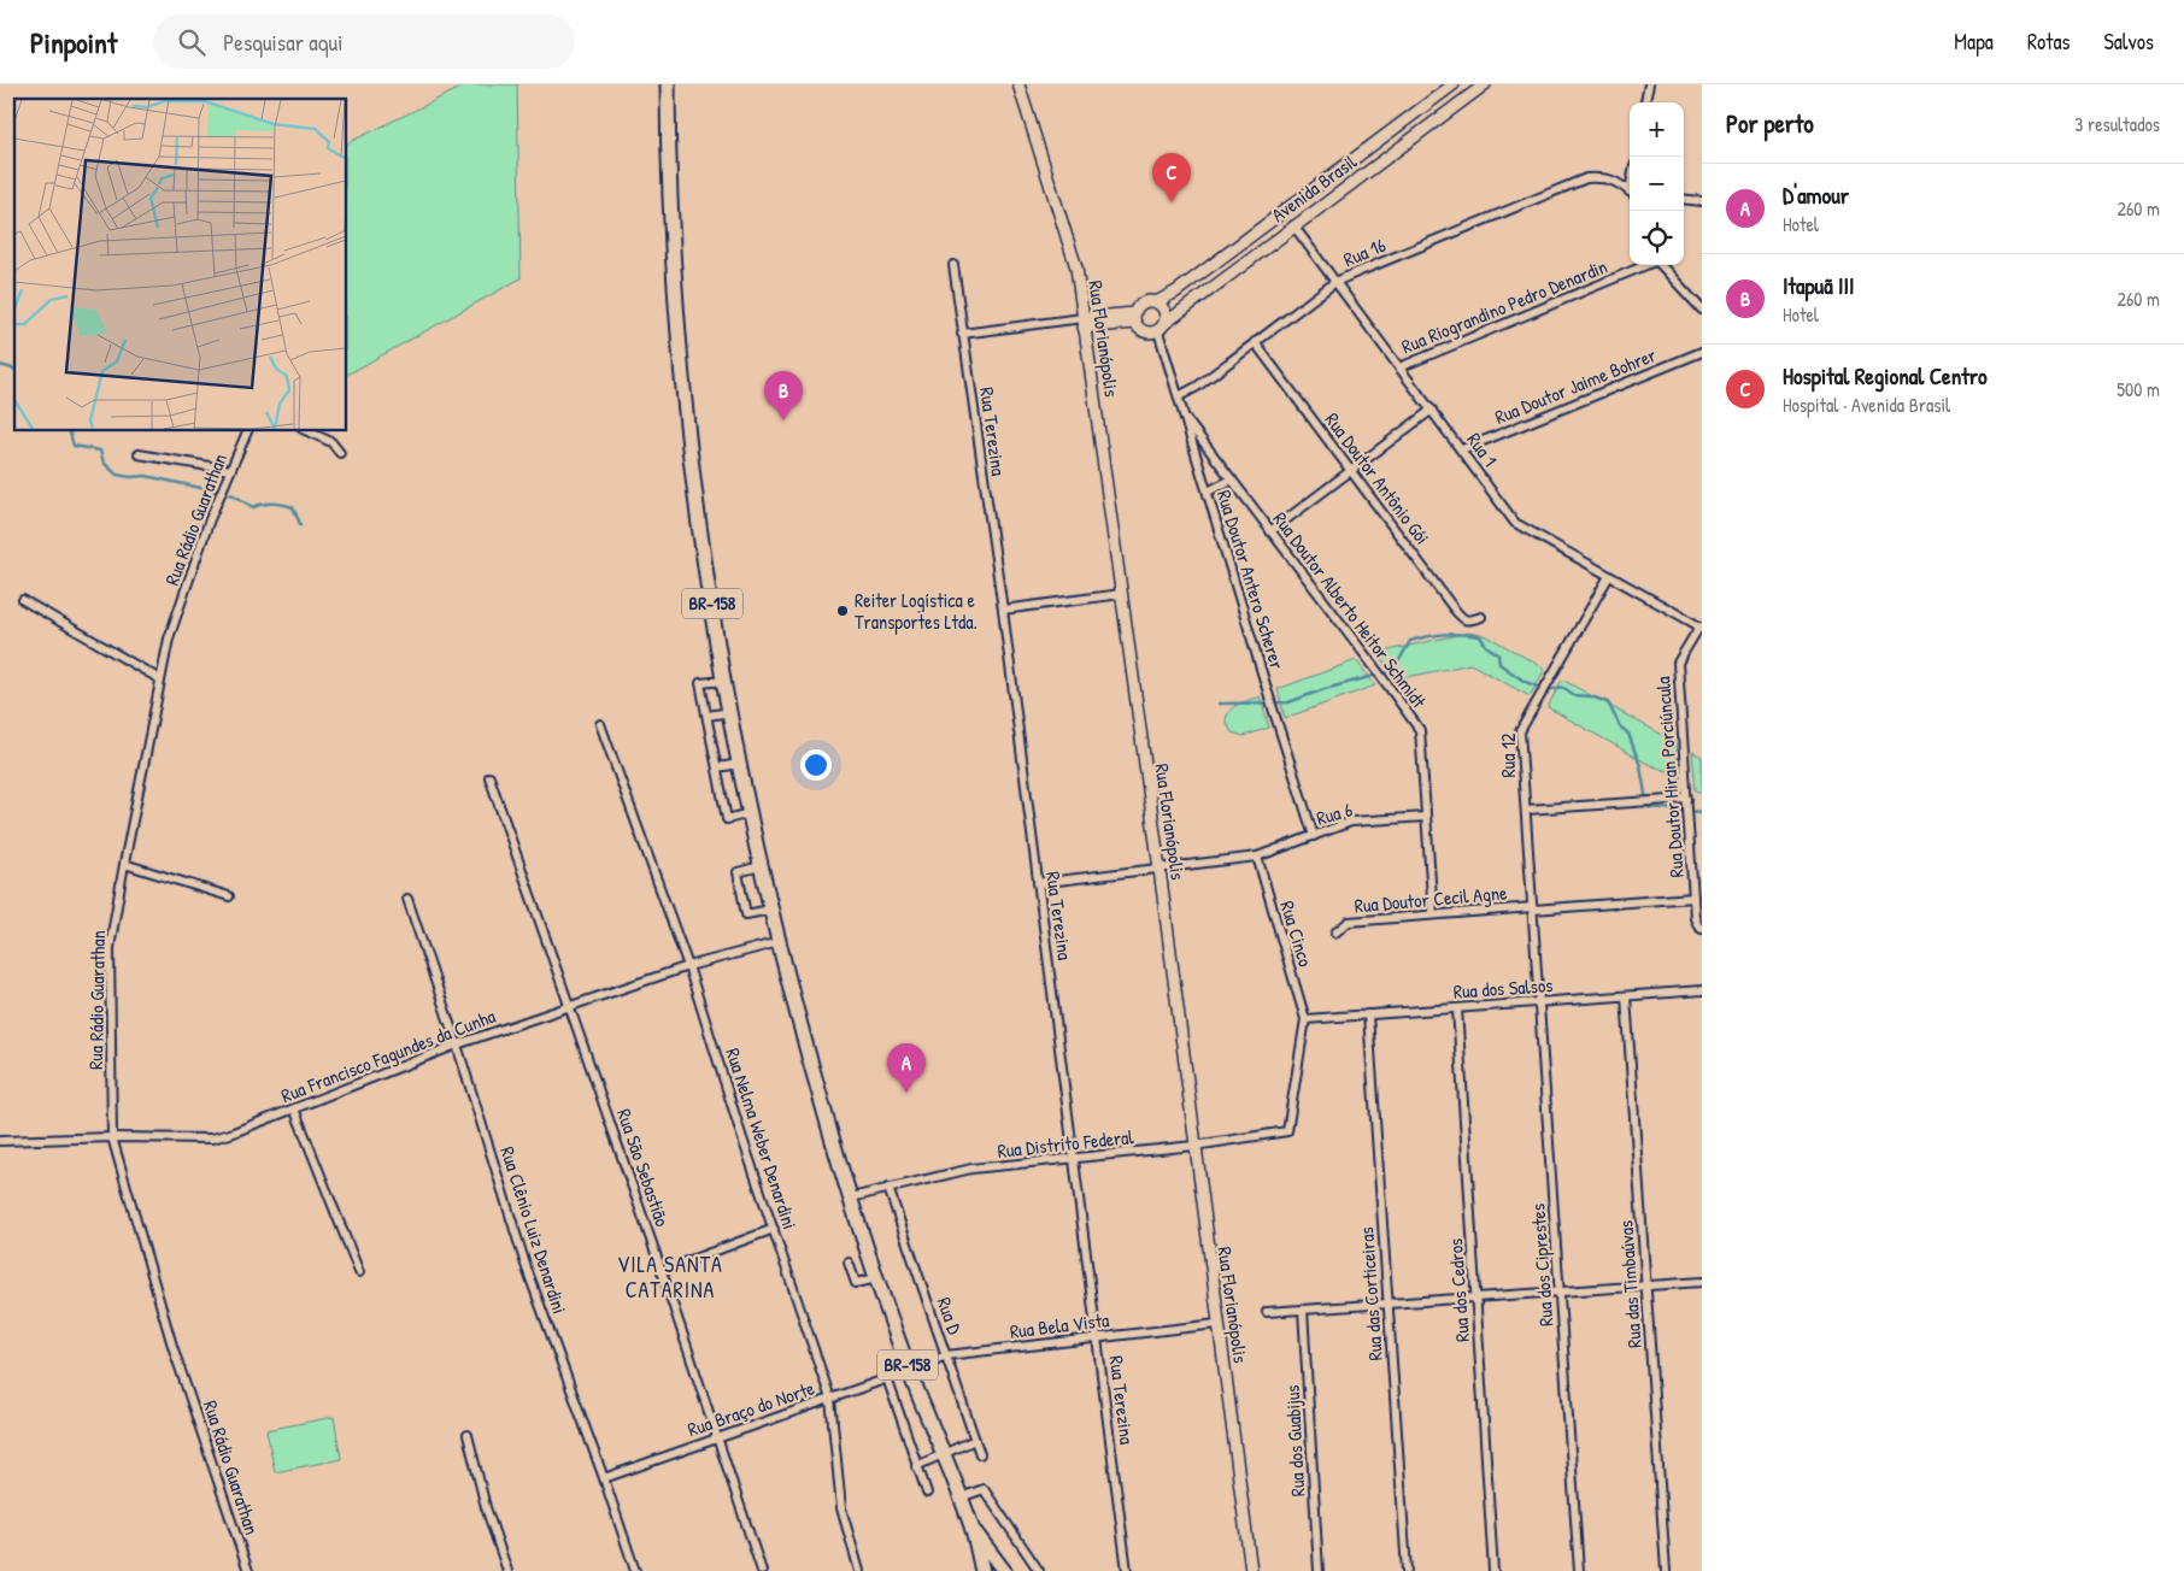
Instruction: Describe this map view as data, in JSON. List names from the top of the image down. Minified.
{"streets":{"highway":["BR-158"],"street":["Avenida Brasil","Rua 16","Rua Riograndino Pedro Denardin","Rua Florianópolis","Rua Doutor Jaime Bohrer","Rua Terezina","Rua 1","Rua Doutor Antônio Gói","Rua Rádio Guarathan","Rua Doutor Antero Scherer","Rua Doutor Alberto Heitor Schmidt","Rua 12","Rua Doutor Hiran Porciúncula","Rua 6","Rua Doutor Cecil Agne","Rua Cinco","Rua dos Salsos","Rua Francisco Fagundes da Cunha","Rua Nelma Weber Denardini","Rua Distrito Federal","Rua São Sebastião","Rua Clênio Luiz Denardini","Rua dos Ciprestes","Rua das Timbaúvas","Rua dos Cedros","Rua das Corticeiras","Rua D","Rua Bela Vista","Rua Braço do Norte","Rua dos Guabijus"]},"crossings":[["Avenida Brasil","Rua Florianópolis"],["Avenida Brasil","Rua 1"],["Avenida Brasil","Rua Doutor Antero Scherer"],["Rua 16","Rua 1"],["Rua 16","Rua Doutor Antônio Gói"],["Rua 16","Rua Doutor Antero Scherer"],["Rua Riograndino Pedro Denardin","Rua 1"],["Rua Florianópolis","Rua 6"],["Rua Florianópolis","Rua Distrito Federal"],["Rua Florianópolis","Rua Bela Vista"],["Rua Doutor Jaime Bohrer","Rua 1"],["Rua Terezina","Rua 6"],["Rua Terezina","Rua Distrito Federal"],["Rua Terezina","Rua Bela Vista"],["Rua 1","Rua 12"],["Rua 1","Rua Doutor Hiran Porciúncula"],["Rua Rádio Guarathan","Rua Francisco Fagundes da Cunha"],["Rua Doutor Antero Scherer","Rua Doutor Alberto Heitor Schmidt"],["Rua Doutor Antero Scherer","Rua 6"],["BR-158","Rua Francisco Fagundes da Cunha"],["BR-158","Rua Distrito Federal"],["BR-158","Rua Bela Vista"],["BR-158","Rua Braço do Norte"],["Rua Doutor Alberto Heitor Schmidt","Rua 6"],["Rua Doutor Alberto Heitor Schmidt","Rua Doutor Cecil Agne"],["Rua 12","Rua Doutor Cecil Agne"],["Rua 12","Rua dos Ciprestes"],["Rua Doutor Hiran Porciúncula","Rua Doutor Cecil Agne"],["Rua 6","Rua Cinco"],["Rua Cinco","Rua dos Salsos"],["Rua Cinco","Rua Distrito Federal"],["Rua dos Salsos","Rua Distrito Federal"],["Rua dos Salsos","Rua dos Ciprestes"],["Rua dos Salsos","Rua das Timbaúvas"],["Rua dos Salsos","Rua dos Cedros"],["Rua dos Salsos","Rua das Corticeiras"],["Rua Francisco Fagundes da Cunha","Rua Nelma Weber Denardini"],["Rua Francisco Fagundes da Cunha","Rua São Sebastião"],["Rua Francisco Fagundes da Cunha","Rua Clênio Luiz Denardini"],["Rua Nelma Weber Denardini","Rua Braço do Norte"],["Rua Distrito Federal","Rua D"],["Rua São Sebastião","Rua Braço do Norte"],["Rua Clênio Luiz Denardini","Rua Braço do Norte"],["Rua D","Rua Bela Vista"],["Rua Bela Vista","Rua Braço do Norte"]],"districts":["VILA SANTA CATARINA"],"places":["Reiter Logística e Transportes Ltda."],"page":{"header":"Pinpoint","search":"Pesquisar aqui","nav":["Mapa","Rotas","Salvos"],"heading":["Por perto","3 resultados"],"map_buttons":["+","−"],"pins":["C","B","A"],"list":[{"mark":"A","name":"D'amour","note":"Hotel","value":"260 m"},{"mark":"B","name":"Itapuã III","note":"Hotel","value":"260 m"},{"mark":"C","name":"Hospital Regional Centro","note":"Hospital · Avenida Brasil","value":"500 m"}]}}
